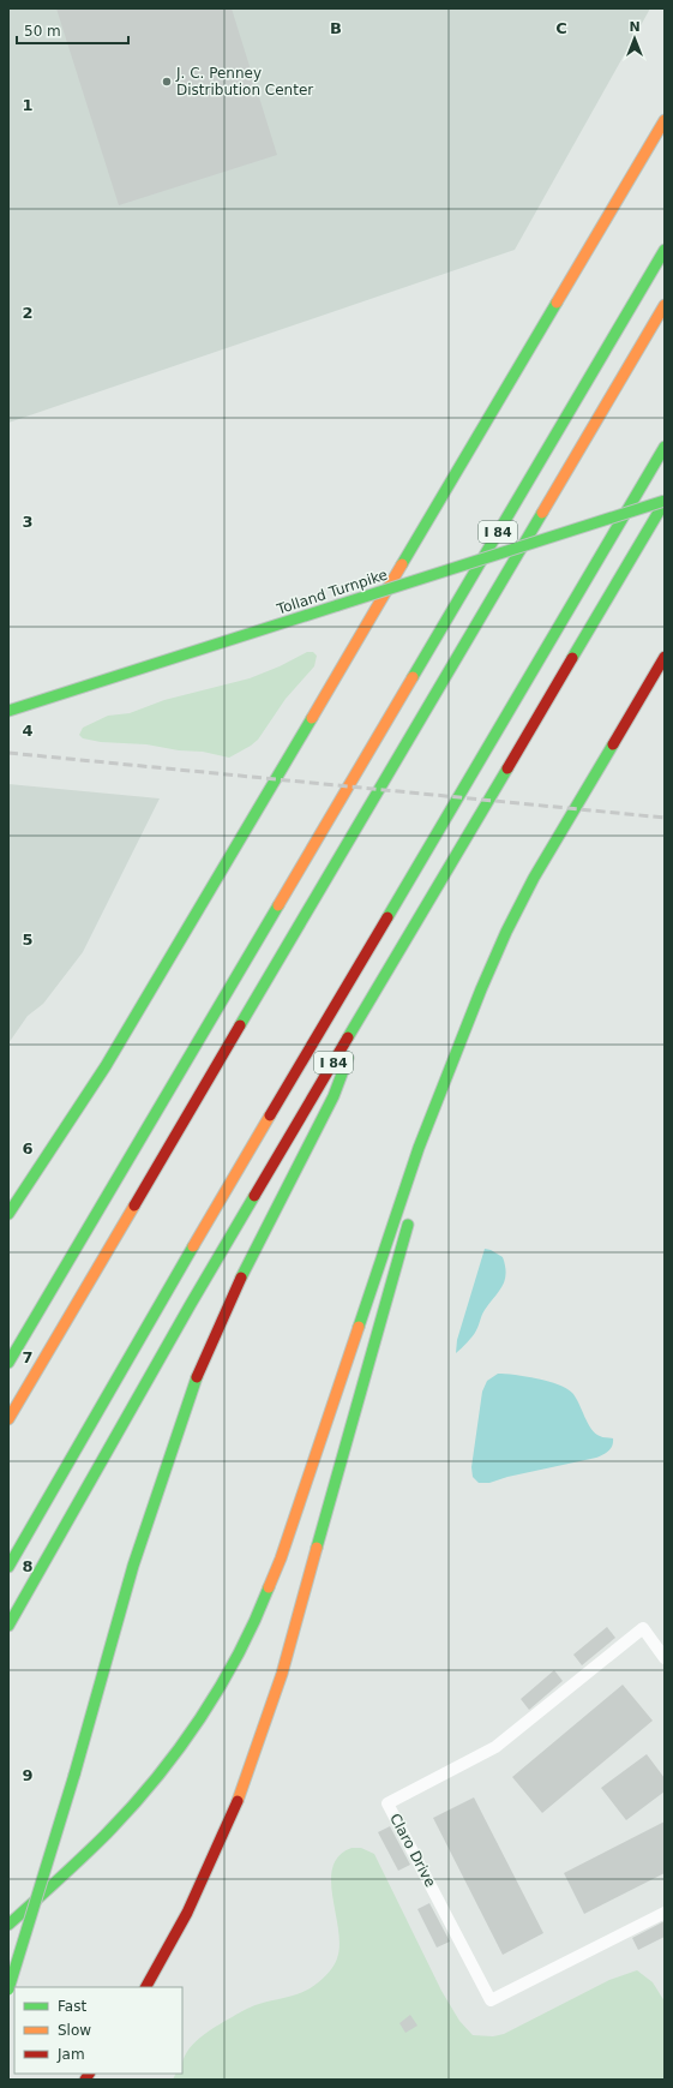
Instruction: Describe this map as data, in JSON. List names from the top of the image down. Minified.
{"streets":{"main road":["I 84","Tolland Turnpike"],"street":["Claro Drive"]},"crossings":[["I 84","Tolland Turnpike"]],"places":["J. C. Penney Distribution Center"],"legend":["Fast","Slow","Jam"],"scale_bar":"50 m","north":"top","grid":{"columns":["B","C"],"rows":["1","2","3","4","5","6","7","8","9"]}}
